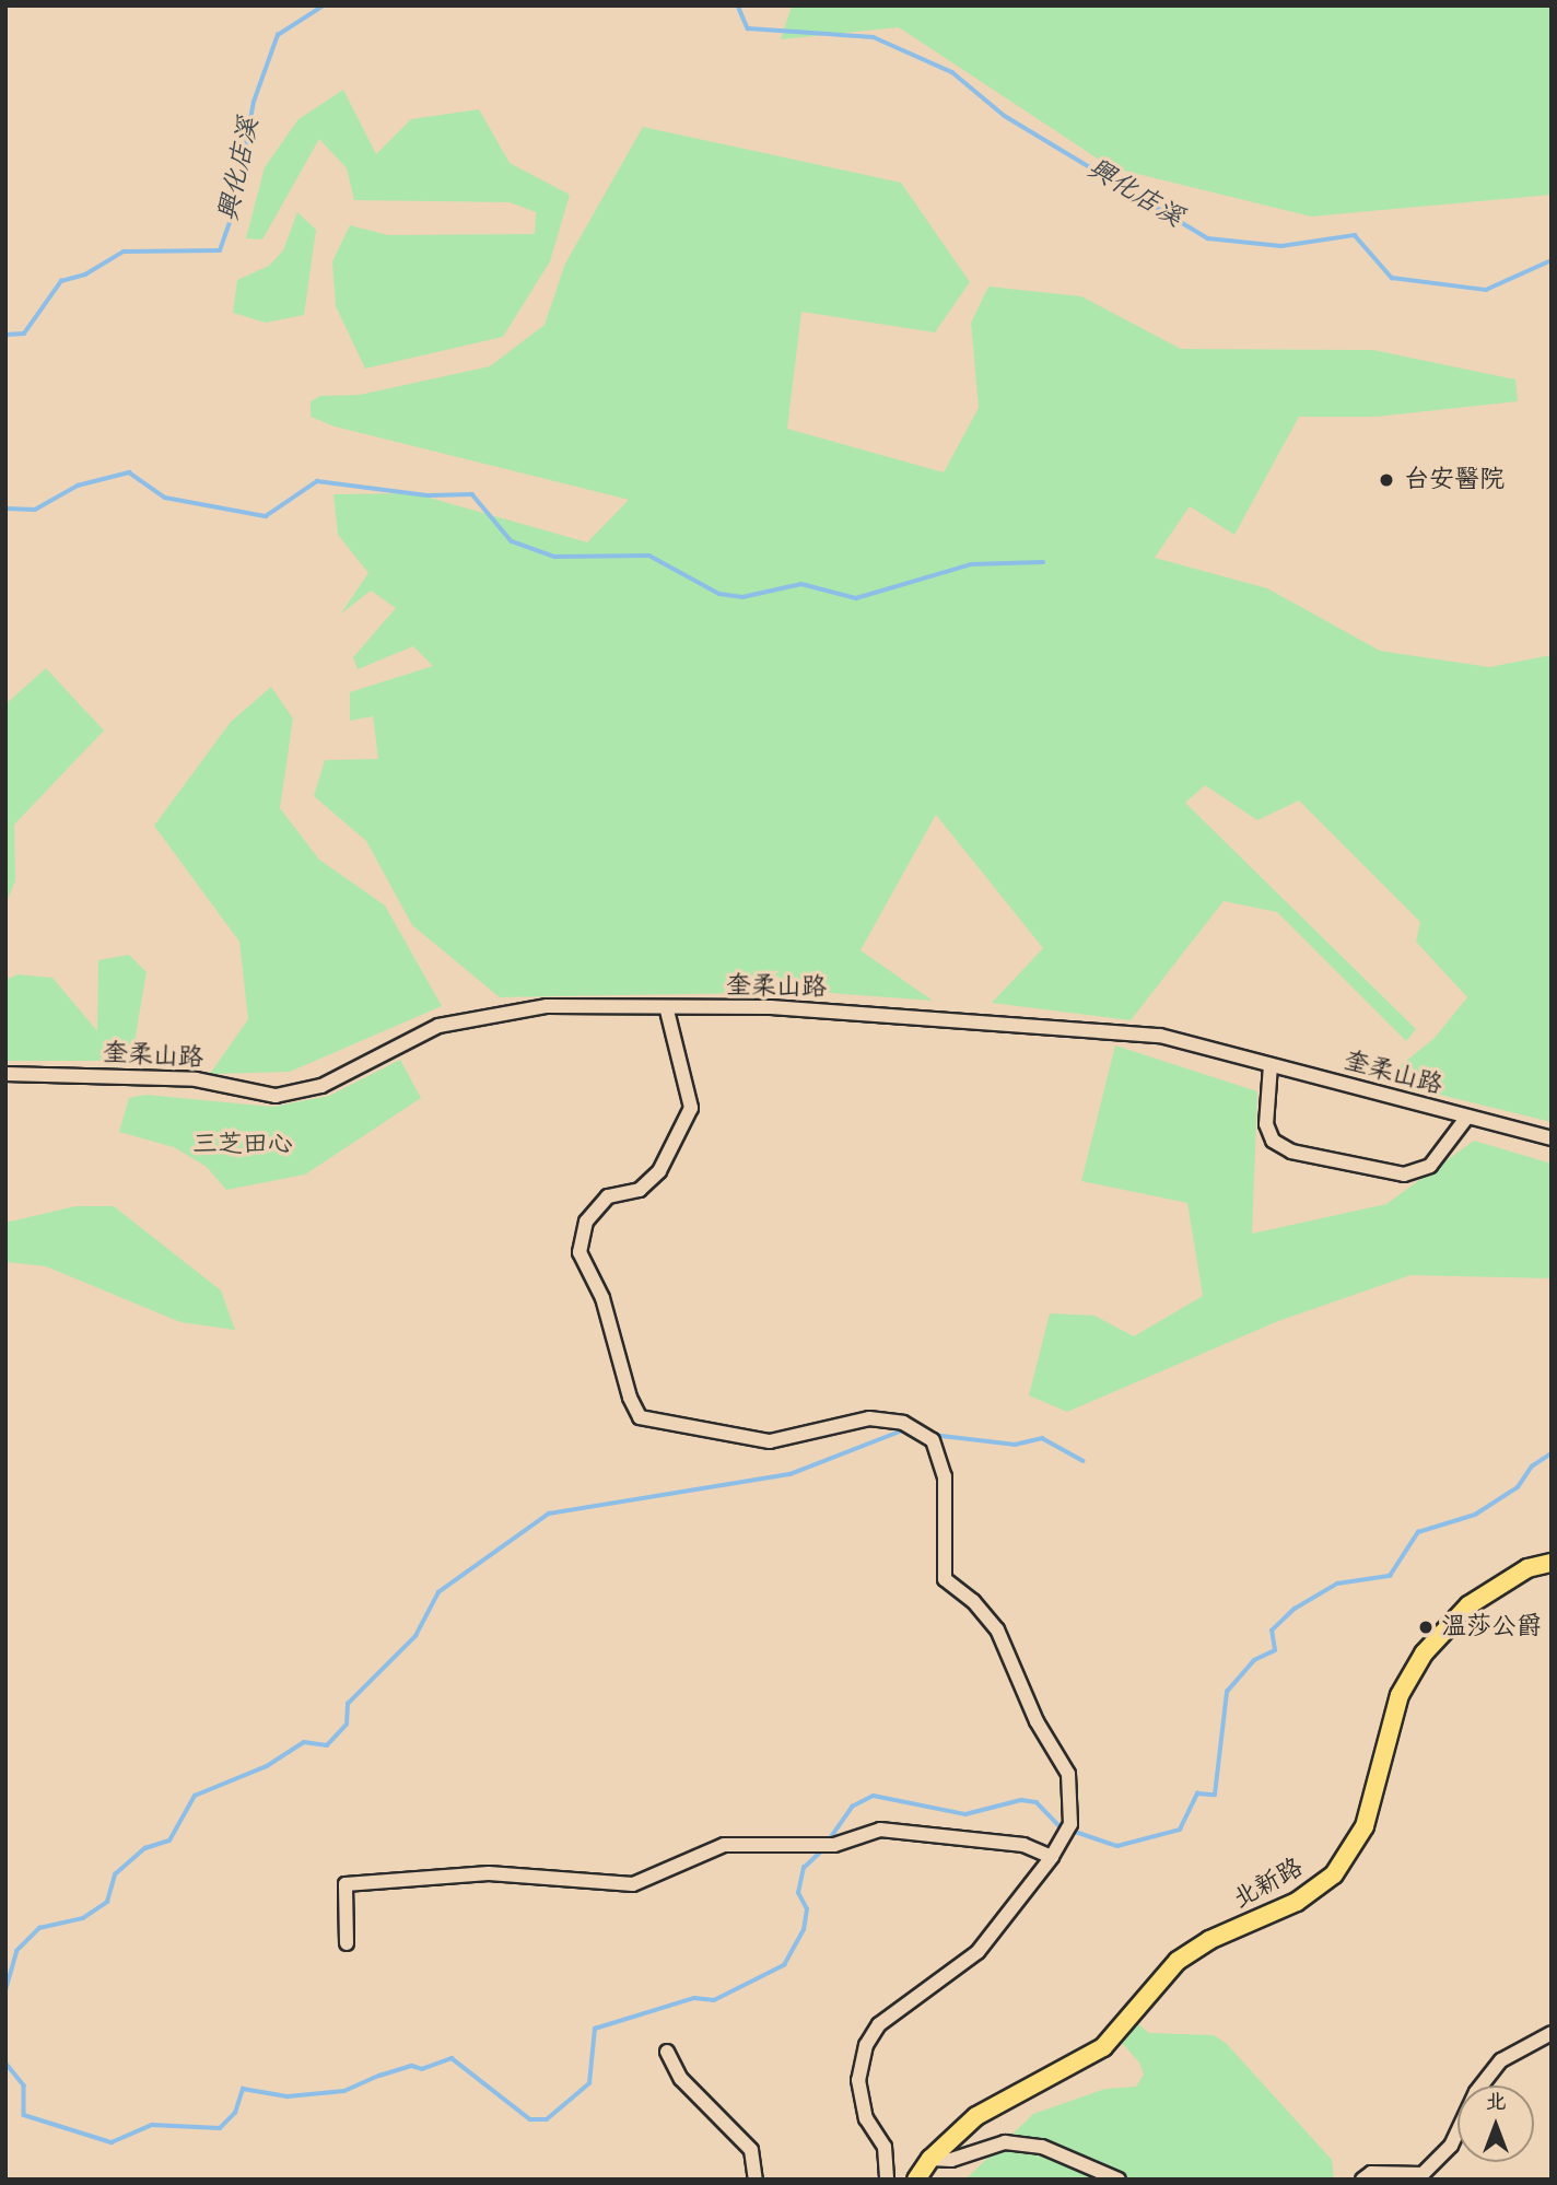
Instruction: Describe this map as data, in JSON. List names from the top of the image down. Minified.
{"streets":{"main road":["北新路"],"street":["奎柔山路"]},"water":["興化店溪"],"parks":["三芝田心"],"places":["台安醫院","溫莎公爵"],"north":"top"}
